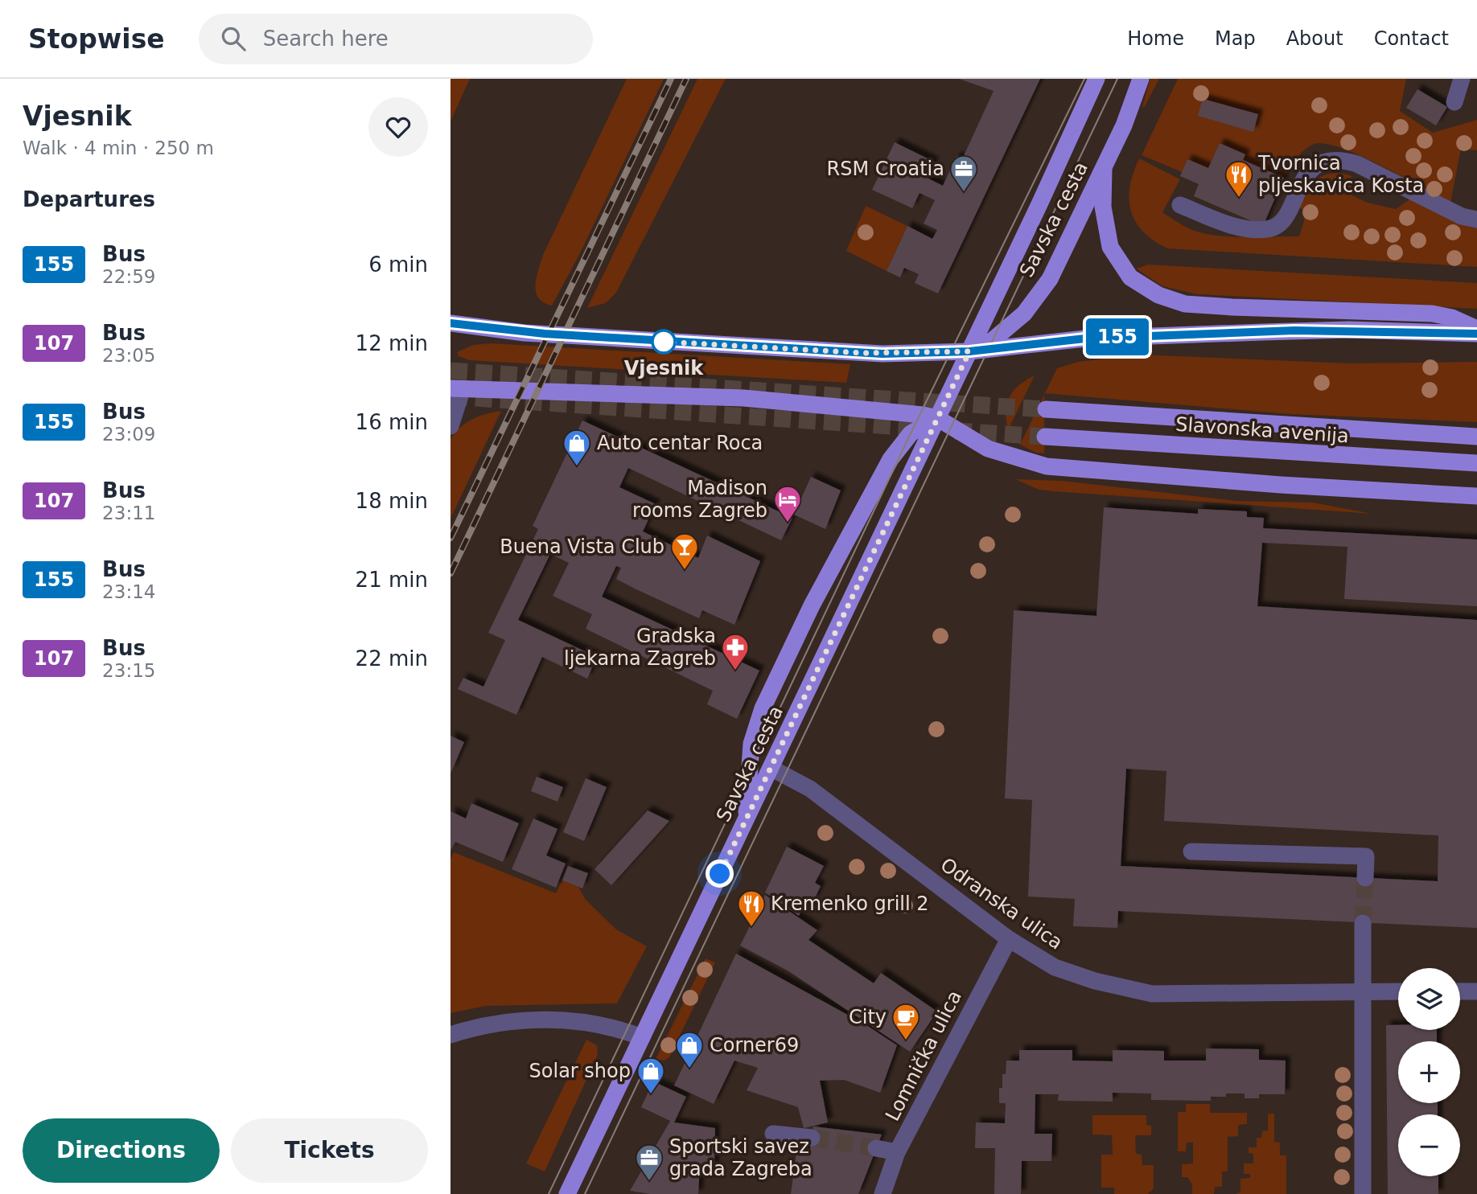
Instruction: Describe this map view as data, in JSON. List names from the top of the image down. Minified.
{"streets":{"main road":["Savska cesta","Slavonska avenija"],"street":["Odranska ulica","Lomnička ulica"]},"crossings":[["Savska cesta","Odranska ulica"],["Odranska ulica","Lomnička ulica"]],"places":{"office":["RSM Croatia","Sportski savez grada Zagreba"],"restaurant":["Tvornica pljeskavica Kosta","Kremenko grill 2"],"other":["Vjesnik"],"shop":["Auto centar Roca","Corner69","Solar shop"],"hotel":["Madison rooms Zagreb"],"bar":["Buena Vista Club"],"pharmacy":["Gradska ljekarna Zagreb"],"cafe":["City"]},"lines":["bus line 155"],"page":{"header":"Stopwise","search":"Search here","nav":["Home","Map","About","Contact"],"heading":[["Vjesnik","Walk · 4 min · 250 m"],"Departures"],"on_map":"155","list":[{"mark":"155","name":"Bus","note":"22:59","value":"6 min"},{"mark":"107","name":"Bus","note":"23:05","value":"12 min"},{"mark":"155","name":"Bus","note":"23:09","value":"16 min"},{"mark":"107","name":"Bus","note":"23:11","value":"18 min"},{"mark":"155","name":"Bus","note":"23:14","value":"21 min"},{"mark":"107","name":"Bus","note":"23:15","value":"22 min"}],"map_buttons":["+","−"],"buttons":["Directions","Tickets"]}}
